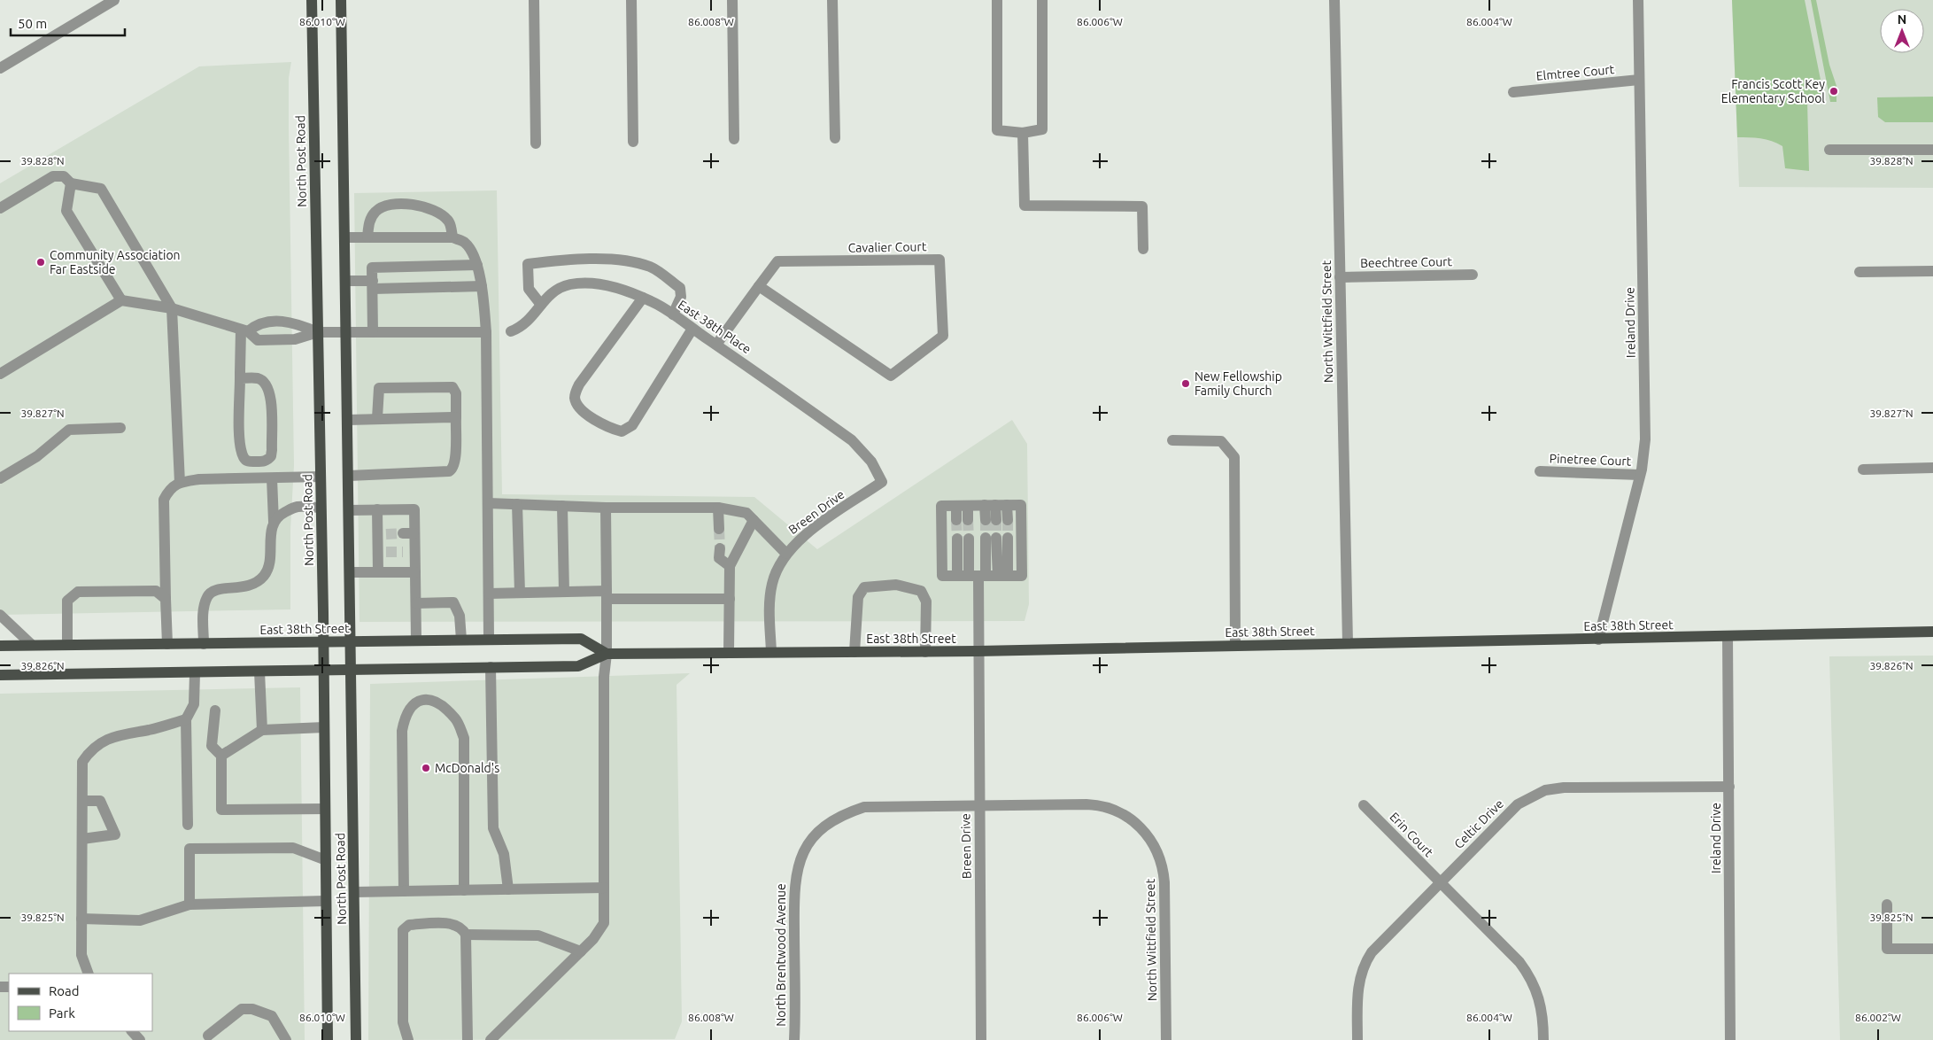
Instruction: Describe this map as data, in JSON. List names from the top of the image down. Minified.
{"streets":{"main road":["North Post Road","East 38th Street"],"street":["Elmtree Court","Cavalier Court","Beechtree Court","North Wittfield Street","Ireland Drive","East 38th Place","Pinetree Court","Breen Drive","Celtic Drive","Erin Court","North Brentwood Avenue"]},"crossings":[["Elmtree Court","Ireland Drive"],["North Post Road","East 38th Street"],["Cavalier Court","East 38th Place"],["Beechtree Court","North Wittfield Street"],["North Wittfield Street","Breen Drive"],["North Wittfield Street","East 38th Street"],["North Wittfield Street","North Brentwood Avenue"],["Ireland Drive","Pinetree Court"],["Ireland Drive","East 38th Street"],["Ireland Drive","Celtic Drive"],["East 38th Place","Breen Drive"],["Breen Drive","East 38th Street"],["Breen Drive","North Brentwood Avenue"],["Celtic Drive","Erin Court"]],"places":["Francis Scott Key Elementary School","Community Association Far Eastside","New Fellowship Family Church","McDonald's"],"legend":["Road","Park"],"scale_bar":"50 m","north":"top","coordinates":["86.010°W","86.008°W","86.006°W","86.004°W","39.828°N","39.827°N","39.826°N","39.825°N","86.002°W"]}
